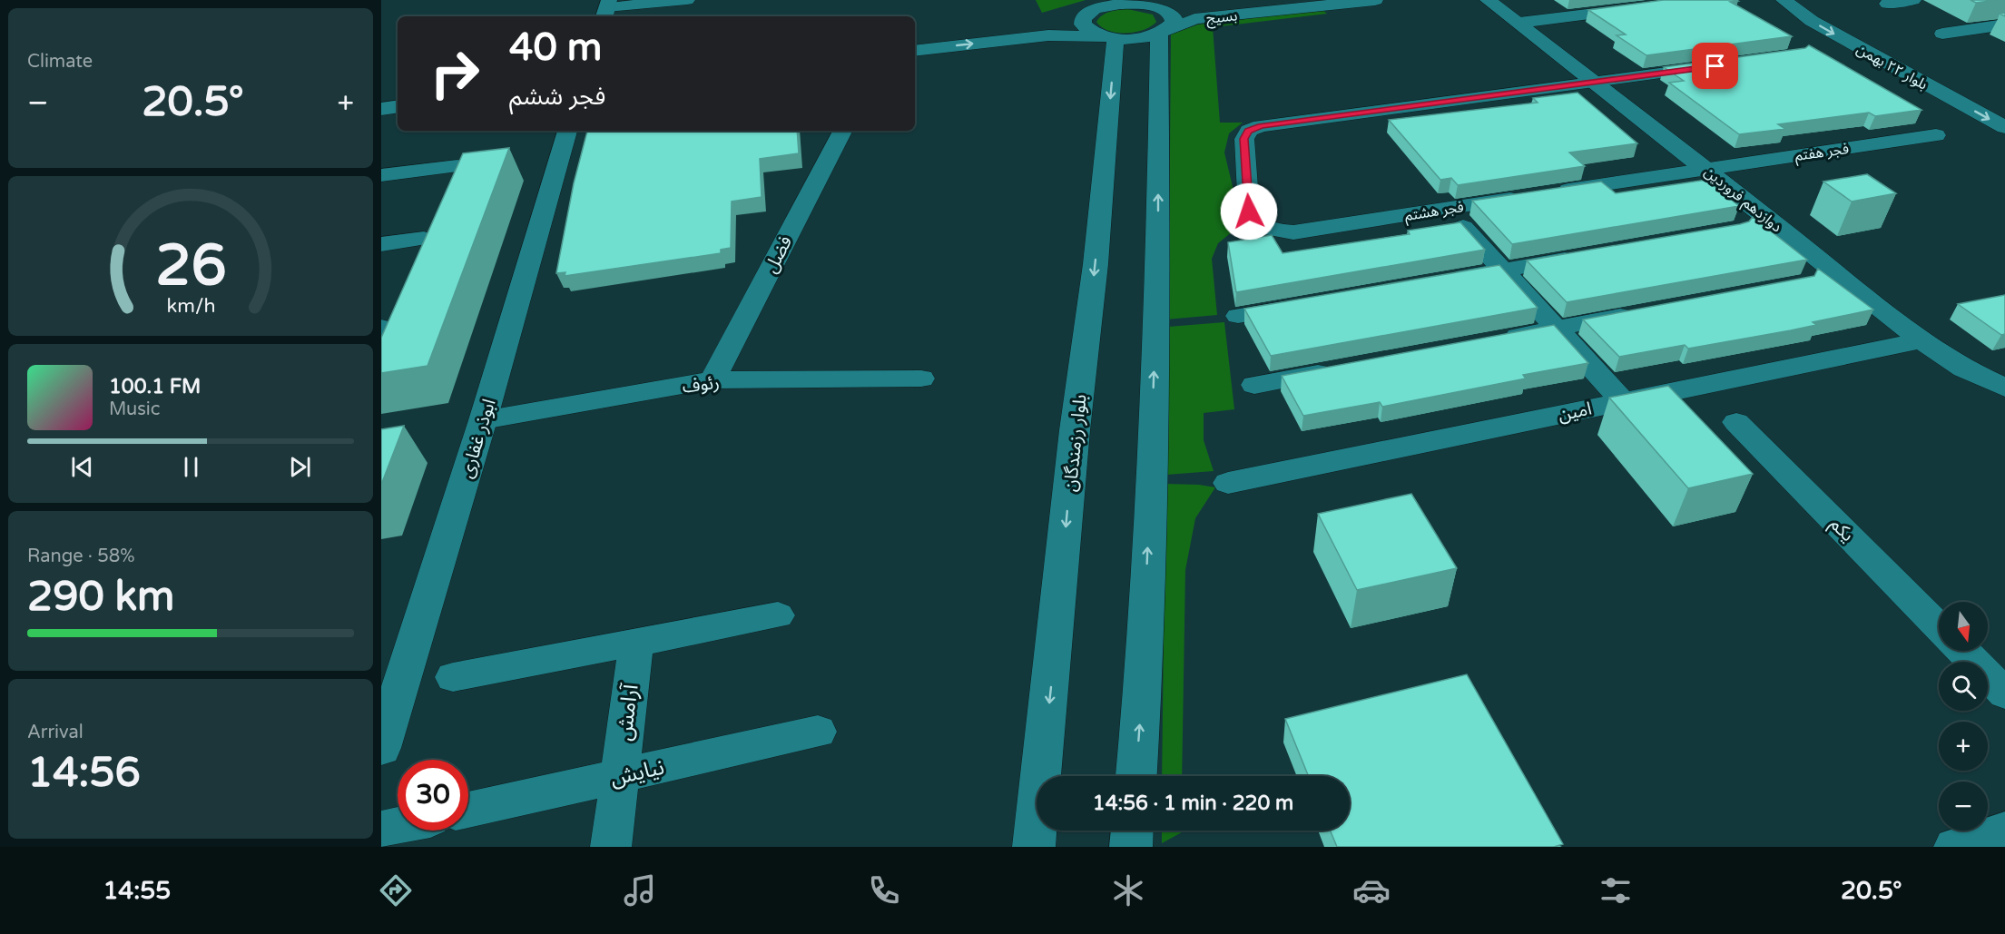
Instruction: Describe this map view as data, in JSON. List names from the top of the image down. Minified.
{"streets":{"main road":["بسیج","بلوار ۲۲ بهمن","دوازدهم فروردین","ابوذر غفاری","بلوار رزمندگان"],"street":["فجر هفتم","فجر هشتم","فضل","رئوف","امین","یکم","آرامش","نیایش"]},"crossings":[["بسیج","بلوار رزمندگان"],["فجر هفتم","دوازدهم فروردین"],["فجر هفتم","فجر هشتم"],["دوازدهم فروردین","فجر هشتم"],["دوازدهم فروردین","امین"],["فضل","رئوف"],["رئوف","ابوذر غفاری"],["آرامش","نیایش"]],"north":"bottom","page":{"tile":["Climate",["Range · 58%","290 km"],["Arrival","14:56"]],"turn":["40 m","فجر ششم"],"heat":["−","20.5°","+"],"song":["100.1 FM","Music"],"map_buttons":["+","−"],"limit":"30","trip":"14:56 · 1 min · 220 m","tabs":["14:55","20.5°"],"gauge":["26","km/h"]}}
